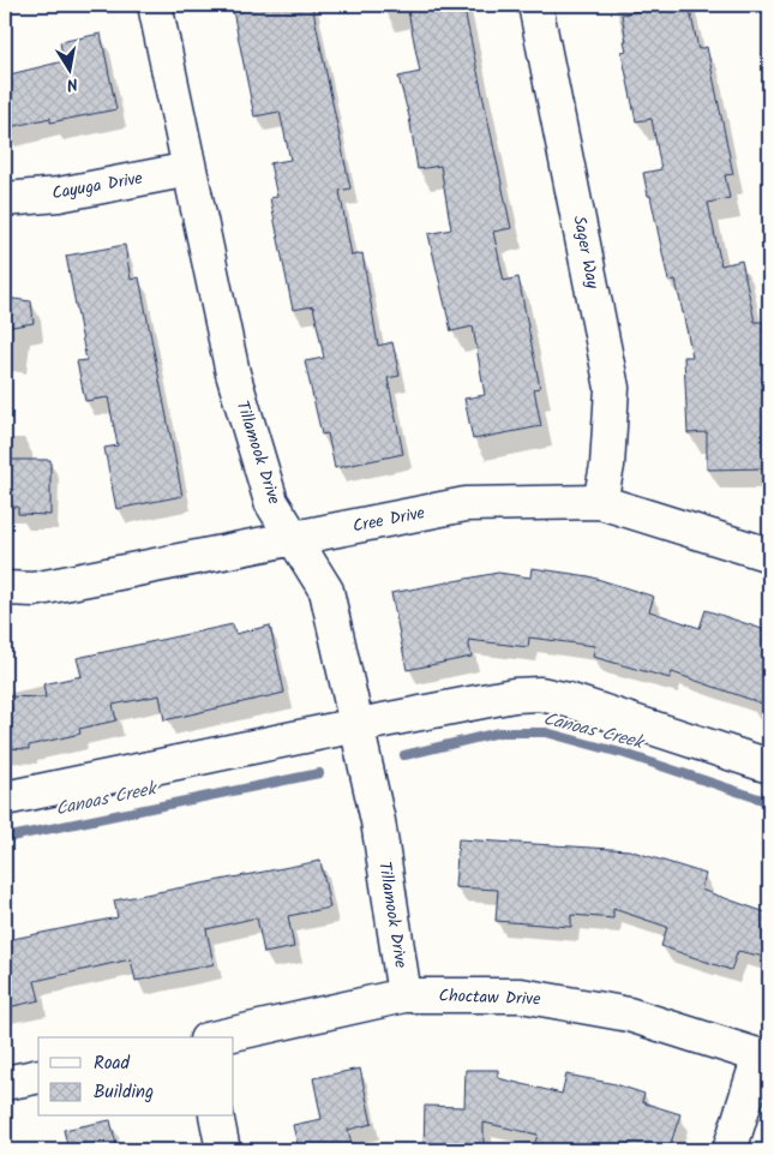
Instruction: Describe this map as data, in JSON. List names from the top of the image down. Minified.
{"streets":{"street":["Cayuga Drive","Sager Way","Tillamook Drive","Cree Drive","Choctaw Drive"]},"crossings":[["Cayuga Drive","Tillamook Drive"],["Sager Way","Cree Drive"],["Tillamook Drive","Cree Drive"],["Tillamook Drive","Choctaw Drive"]],"water":["Canoas Creek"],"legend":["Road","Building"],"north":"bottom"}
